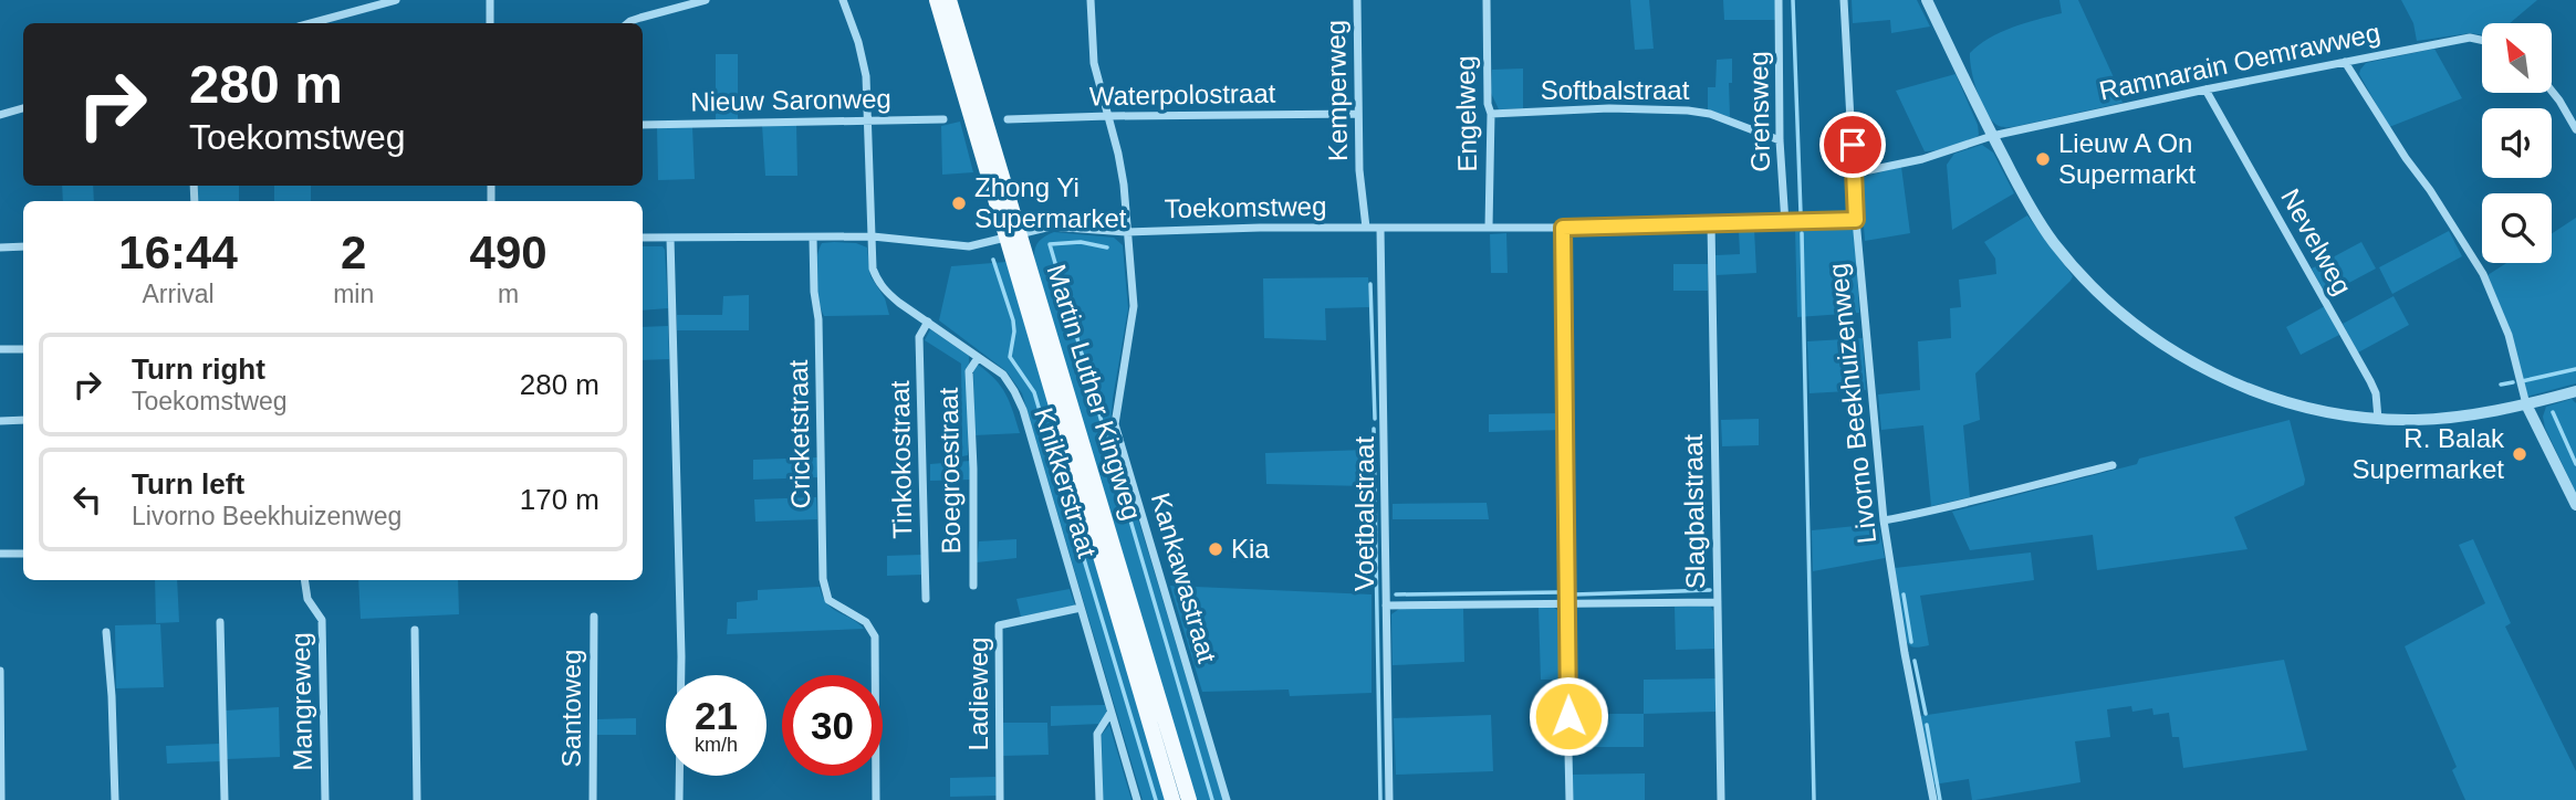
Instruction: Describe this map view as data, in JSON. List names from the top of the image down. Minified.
{"streets":{"main road":["Martin Luther Kingweg"],"street":["Ramnarain Oemrawweg","Kemperweg","Softbalstraat","Waterpolostraat","Nieuw Saronweg","Grensweg","Engelweg","Toekomstweg","Nevelweg","Livorno Beekhuizenweg","Cricketstraat","Tinkokostraat","Boegroestraat","Knikkerstraat","Slagbalstraat","Voetbalstraat","Kankawastraat","Ladieweg","Mangreweg","Santoweg"]},"crossings":[["Ramnarain Oemrawweg","Nevelweg"],["Ramnarain Oemrawweg","Livorno Beekhuizenweg"],["Kemperweg","Waterpolostraat"],["Kemperweg","Toekomstweg"],["Softbalstraat","Grensweg"],["Softbalstraat","Engelweg"],["Waterpolostraat","Kankawastraat"],["Nieuw Saronweg","Knikkerstraat"],["Grensweg","Toekomstweg"],["Engelweg","Toekomstweg"],["Toekomstweg","Martin Luther Kingweg"],["Toekomstweg","Livorno Beekhuizenweg"],["Toekomstweg","Cricketstraat"],["Toekomstweg","Knikkerstraat"],["Toekomstweg","Slagbalstraat"],["Toekomstweg","Voetbalstraat"],["Toekomstweg","Kankawastraat"],["Tinkokostraat","Knikkerstraat"],["Boegroestraat","Knikkerstraat"],["Knikkerstraat","Ladieweg"]],"places":["Lieuw A On Supermarkt","Zhong Yi Supermarket","R. Balak Supermarket","Kia"],"north":"top left","page":{"turn":["280 m","Toekomstweg"],"eta":["16:44","Arrival","2","min","490","m"],"list":[{"name":"Turn right","note":"Toekomstweg","value":"280 m"},{"name":"Turn left","note":"Livorno Beekhuizenweg","value":"170 m"}],"speed":"21 km/h","limit":"30"}}
